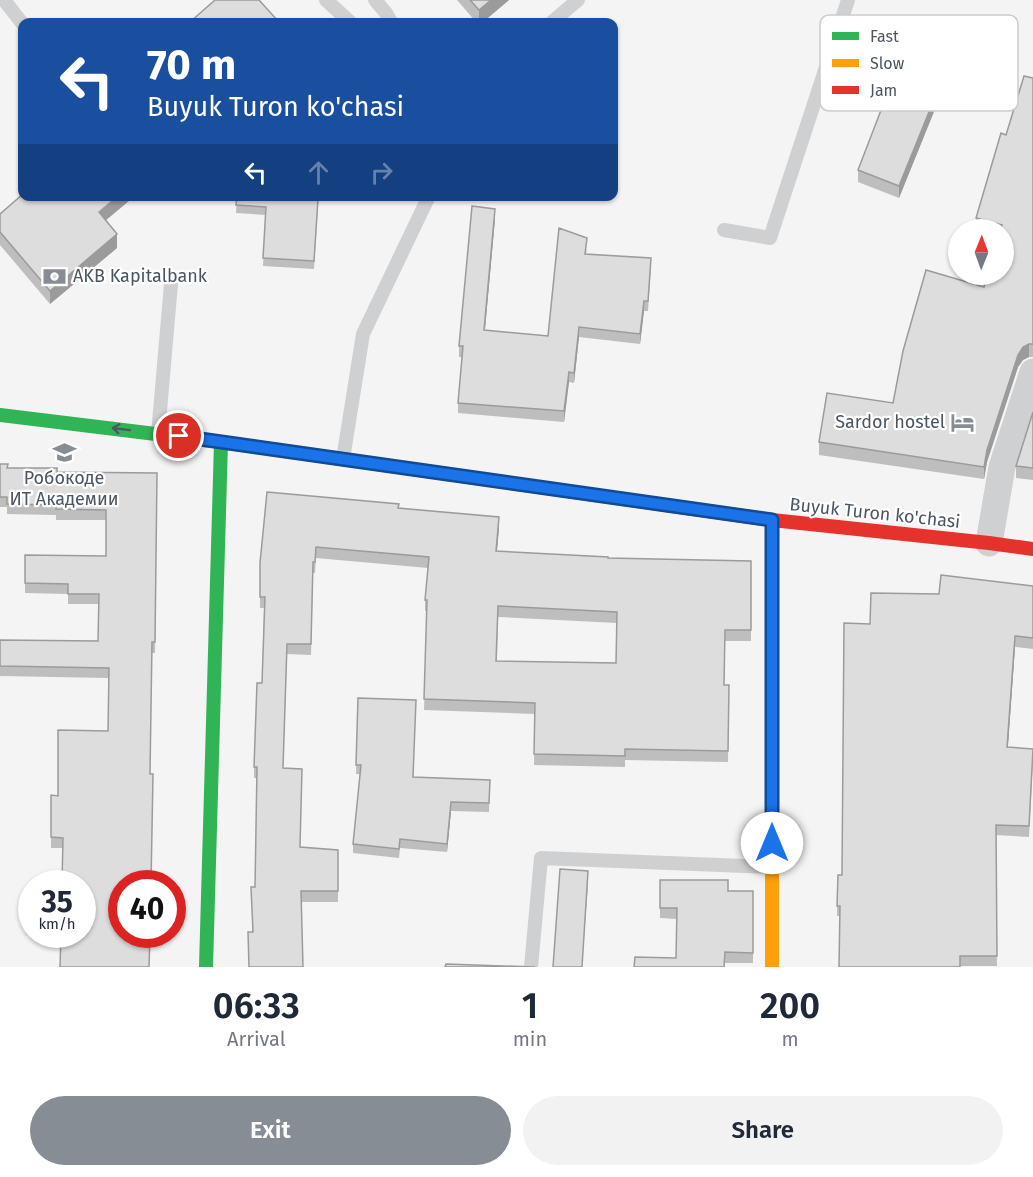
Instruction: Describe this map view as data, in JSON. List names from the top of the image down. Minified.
{"streets":{"street":["Buyuk Turon ko'chasi"]},"places":{"bank":["AKB Kapitalbank"],"hotel":["Sardor hostel"],"school or university":["Робокоде ИТ Академии"]},"legend":["Fast","Slow","Jam"],"north":"top","page":{"turn":["70 m","Buyuk Turon ko'chasi"],"speed":"35 km/h","limit":"40","eta":["06:33","Arrival","1","min","200","m"],"buttons":["Exit","Share"]}}
